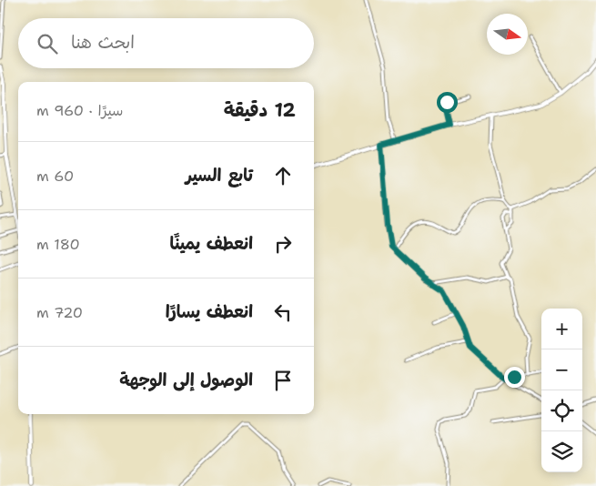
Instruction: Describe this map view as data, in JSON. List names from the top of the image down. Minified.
{"north":"right","page":{"search":"ابحث هنا","heading":["12 دقيقة","سيرًا · 960 m"],"list":[["تابع السير","60 m"],["انعطف يمينًا","180 m"],["انعطف يسارًا","720 m"],"الوصول إلى الوجهة"],"map_buttons":["+","−"]}}
